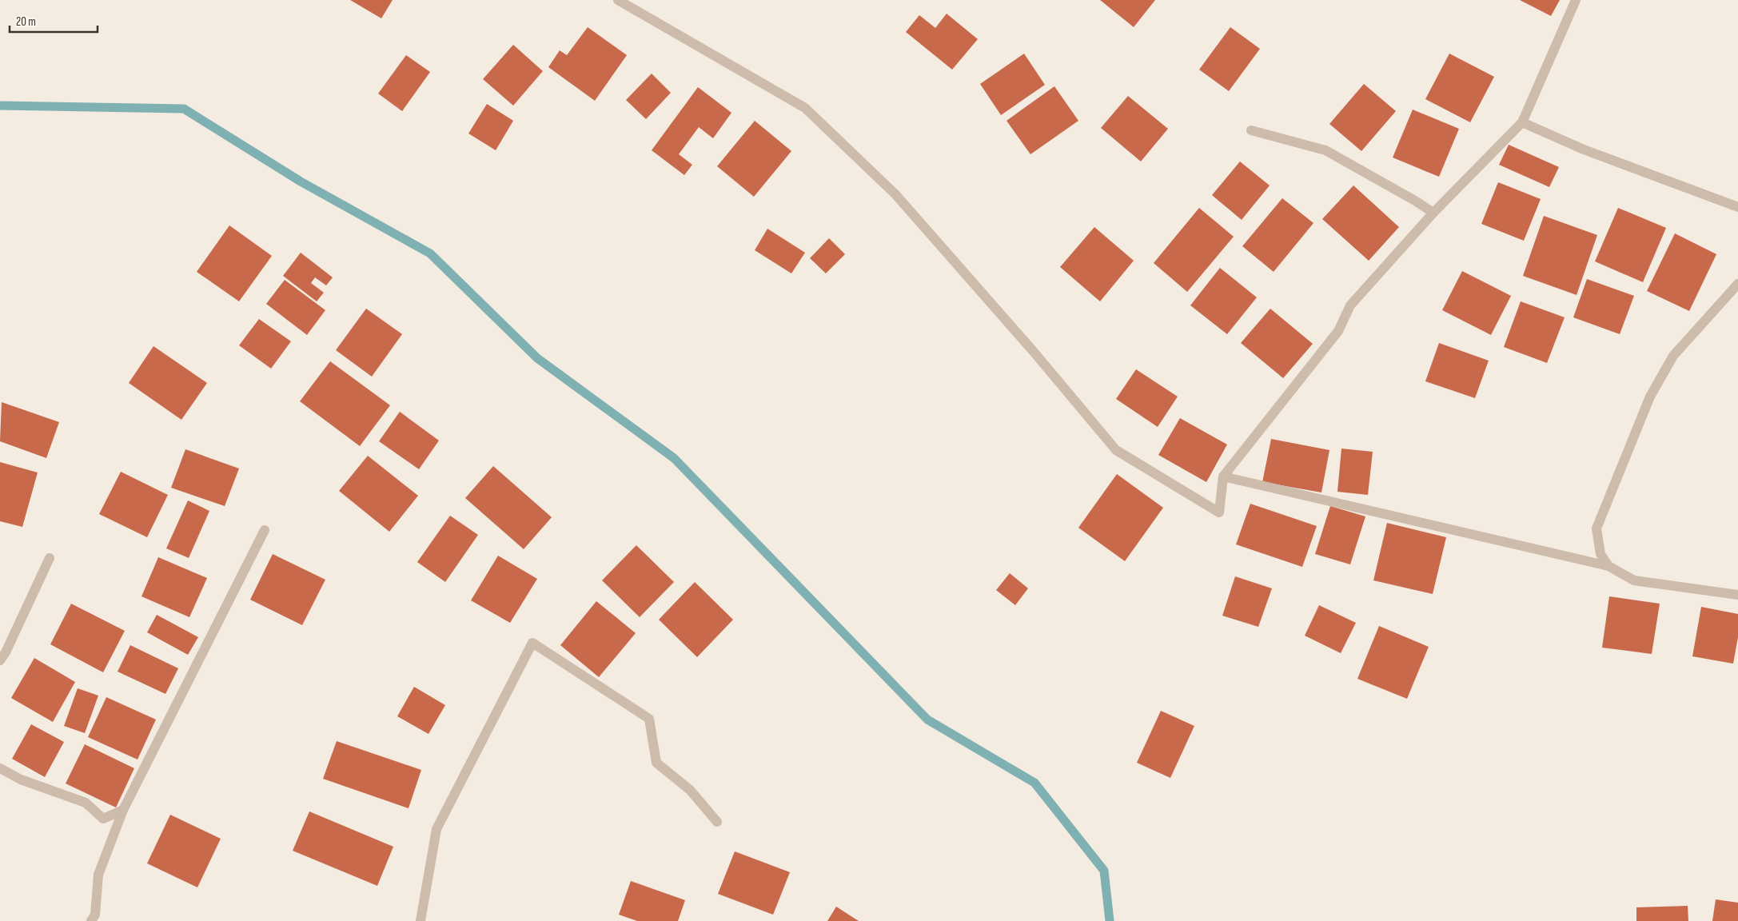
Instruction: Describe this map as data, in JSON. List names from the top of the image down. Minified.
{"scale_bar":"20 m"}
